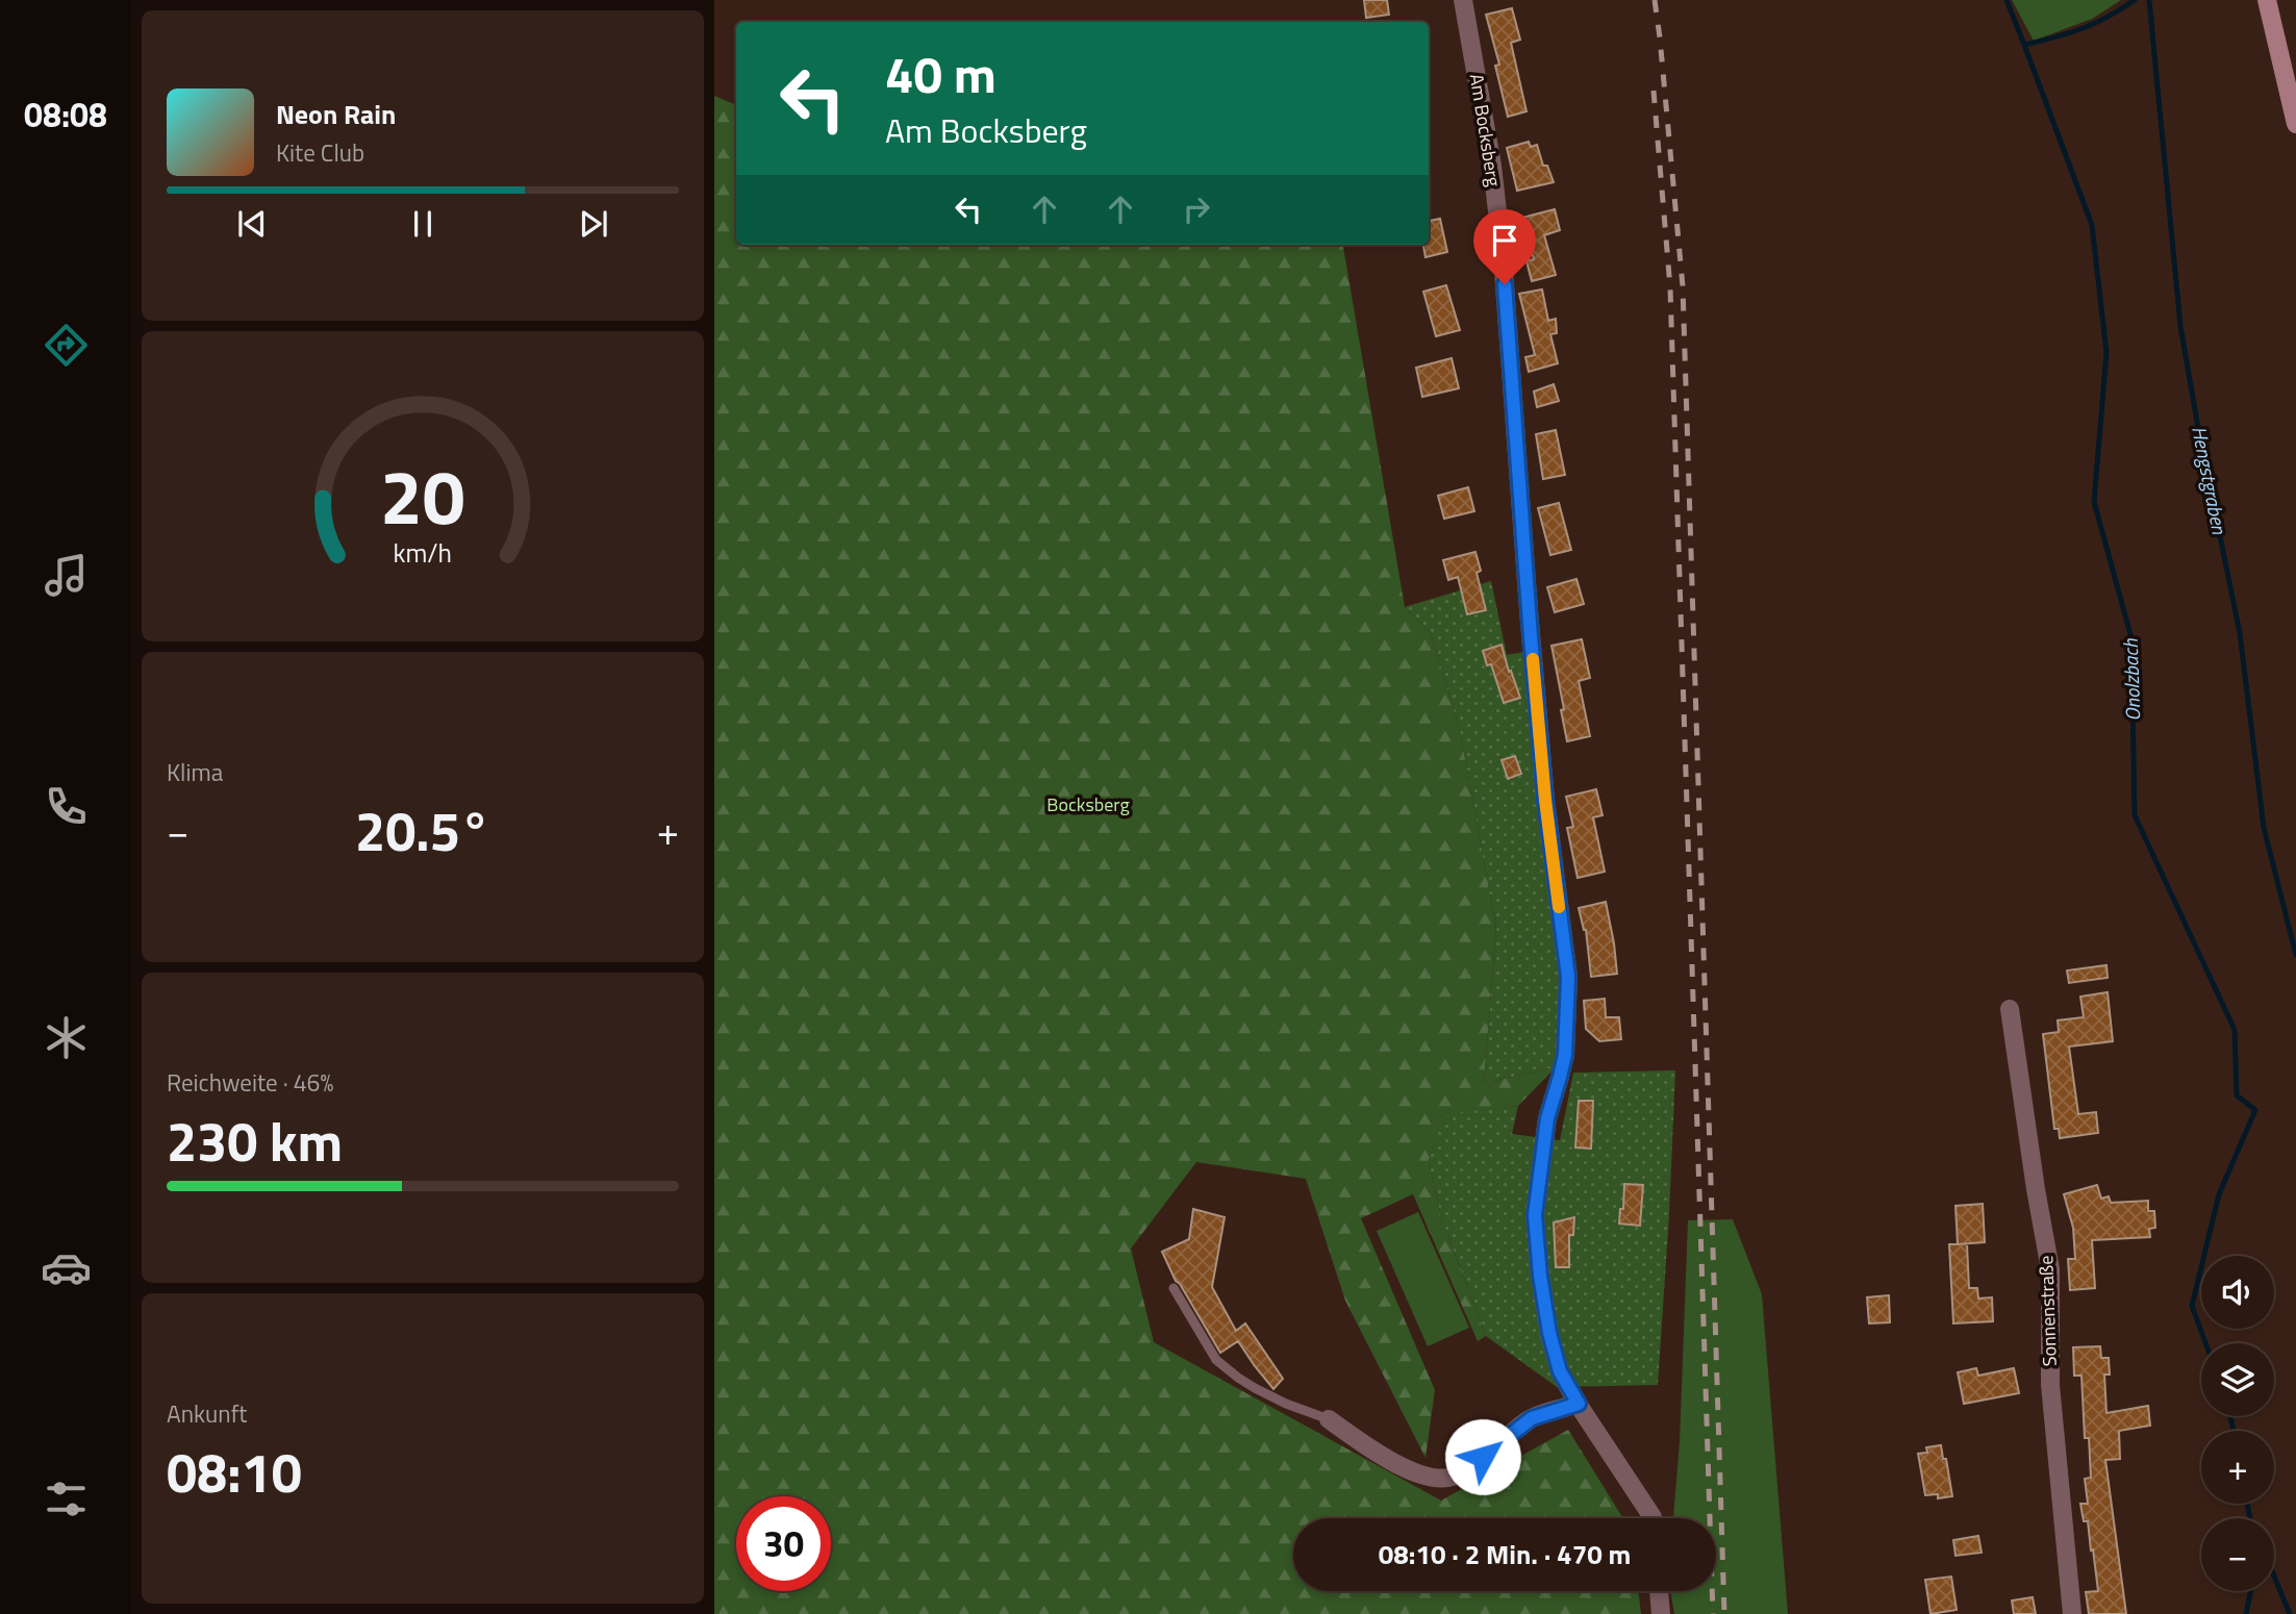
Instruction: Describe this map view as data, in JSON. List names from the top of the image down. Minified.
{"streets":{"street":["Am Bocksberg","Sonnenstraße"]},"water":["Hengstgraben","Onolzbach"],"parks":["Bocksberg"],"page":{"tabs":"08:08","turn":["40 m","Am Bocksberg"],"song":["Neon Rain","Kite Club"],"tile":["Klima",["Reichweite · 46%","230 km"],["Ankunft","08:10"]],"heat":["−","20.5°","+"],"map_buttons":["+","−"],"limit":"30","trip":"08:10 · 2 Min. · 470 m","gauge":["20","km/h"]}}
